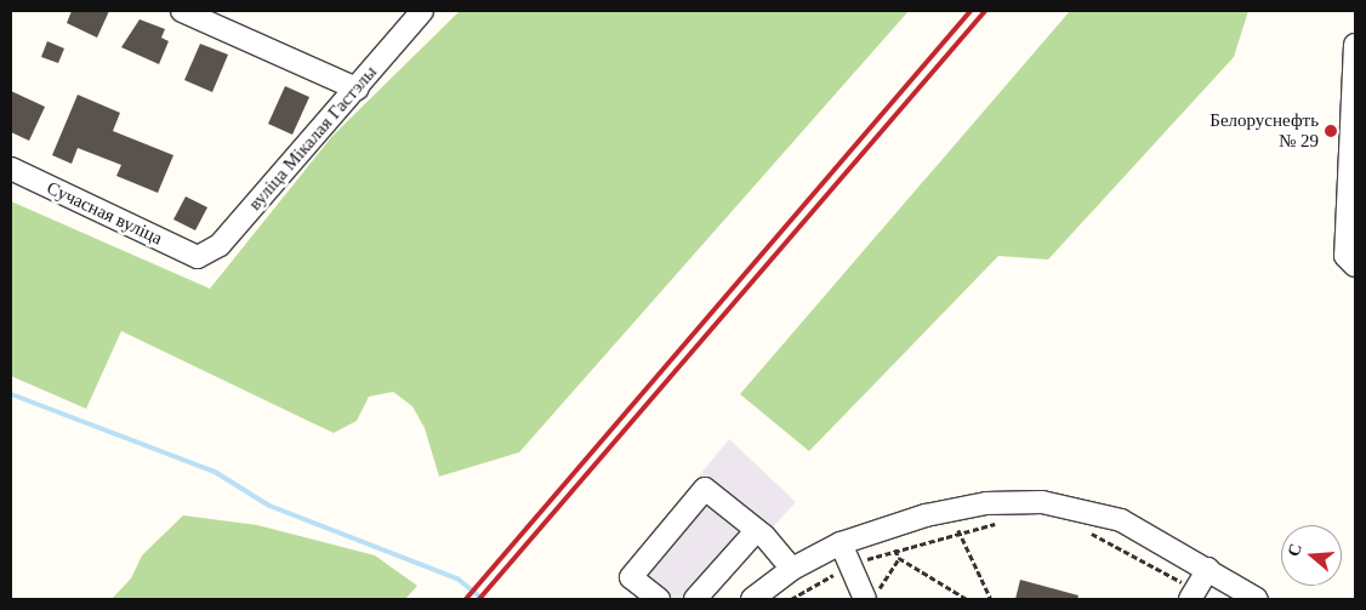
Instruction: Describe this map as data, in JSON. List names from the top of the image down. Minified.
{"streets":{"street":["вуліца Мікалая Гастэлы","Сучасная вуліца"]},"crossings":[["вуліца Мікалая Гастэлы","Сучасная вуліца"]],"places":["Белоруснефть № 29"],"north":"left"}
